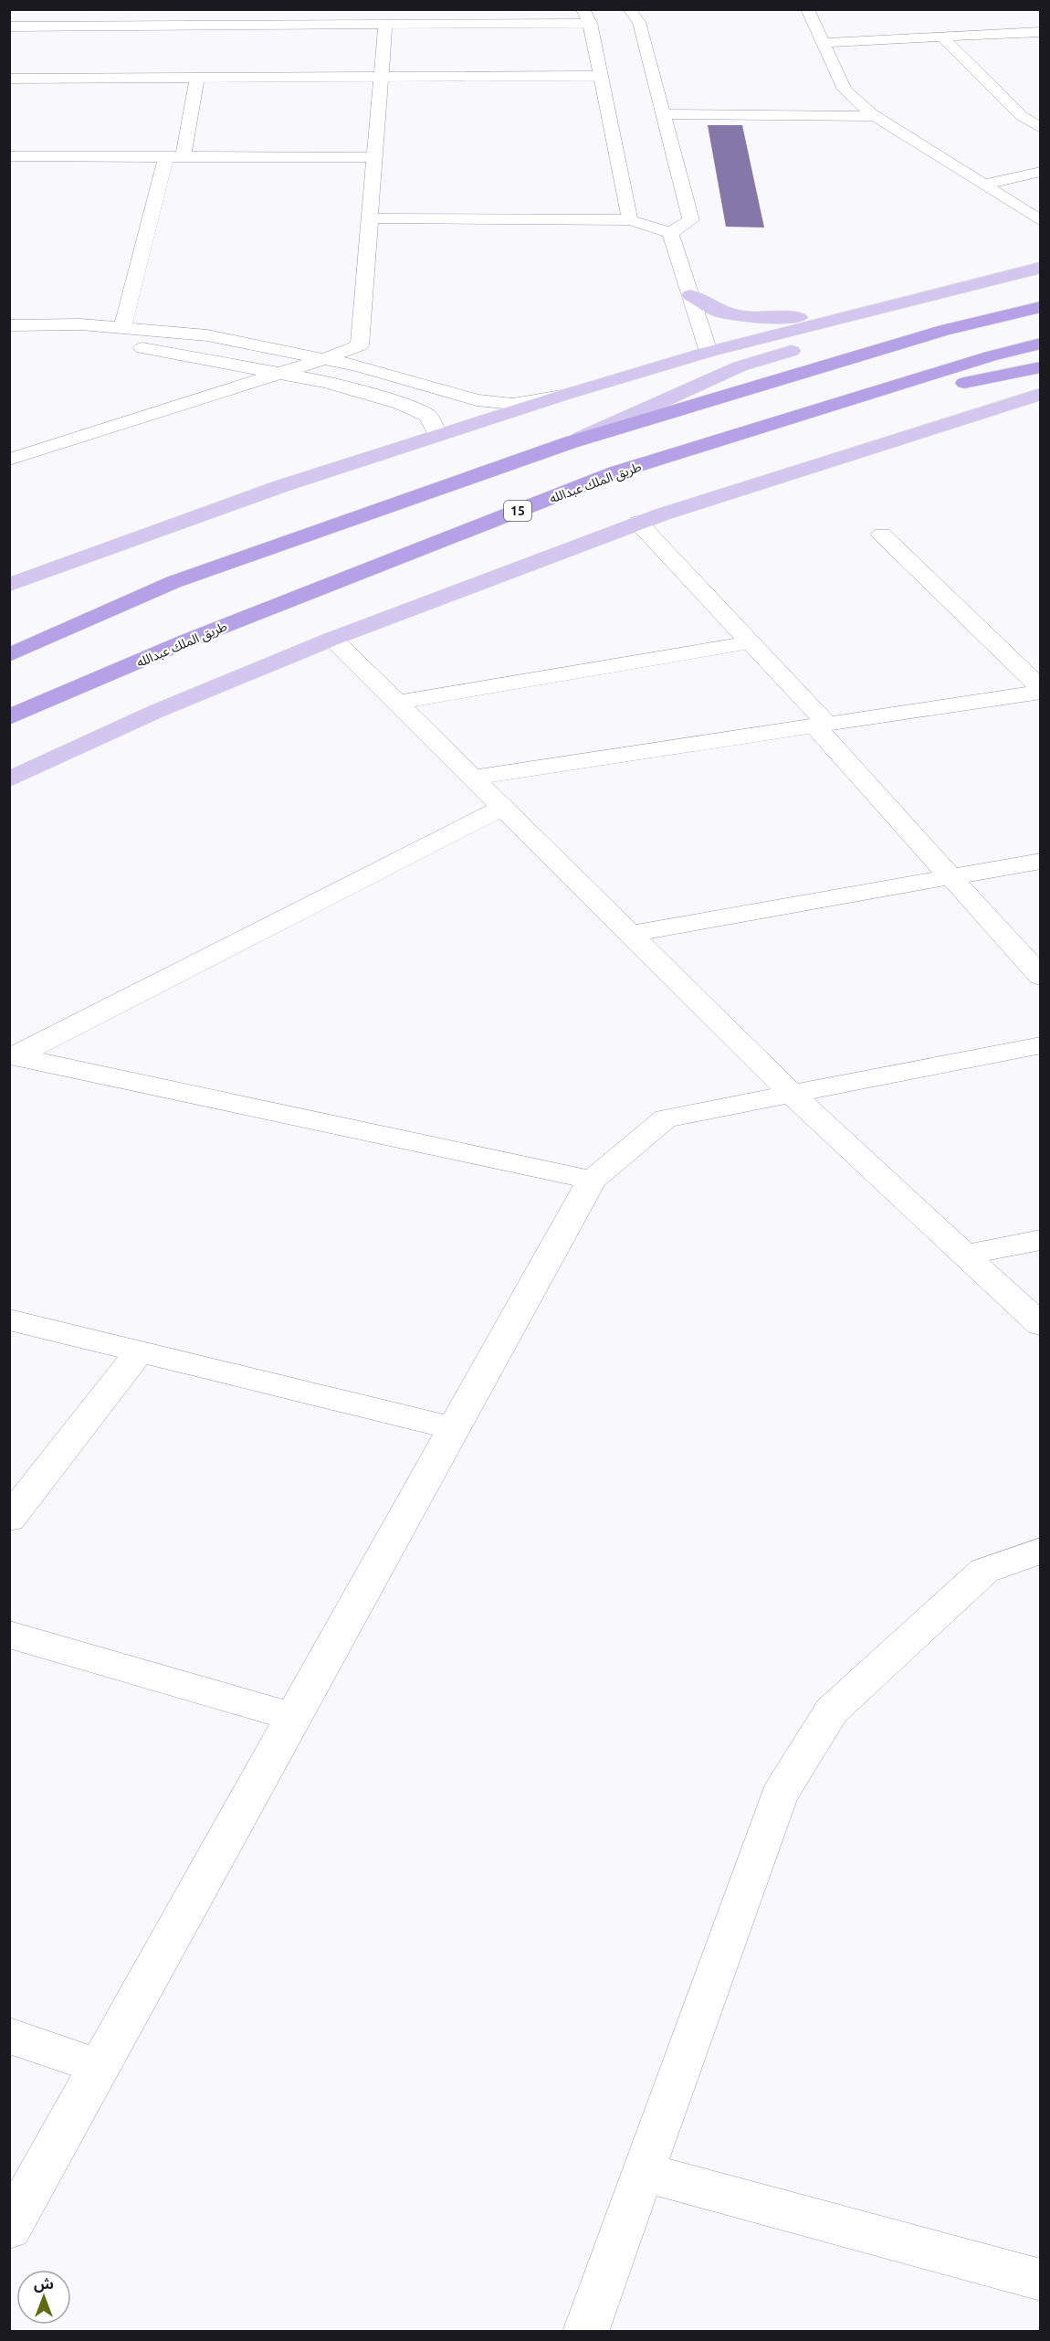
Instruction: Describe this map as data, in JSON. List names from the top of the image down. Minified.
{"streets":{"highway":["طريق الملك عبدالله","15"]},"north":"top"}
